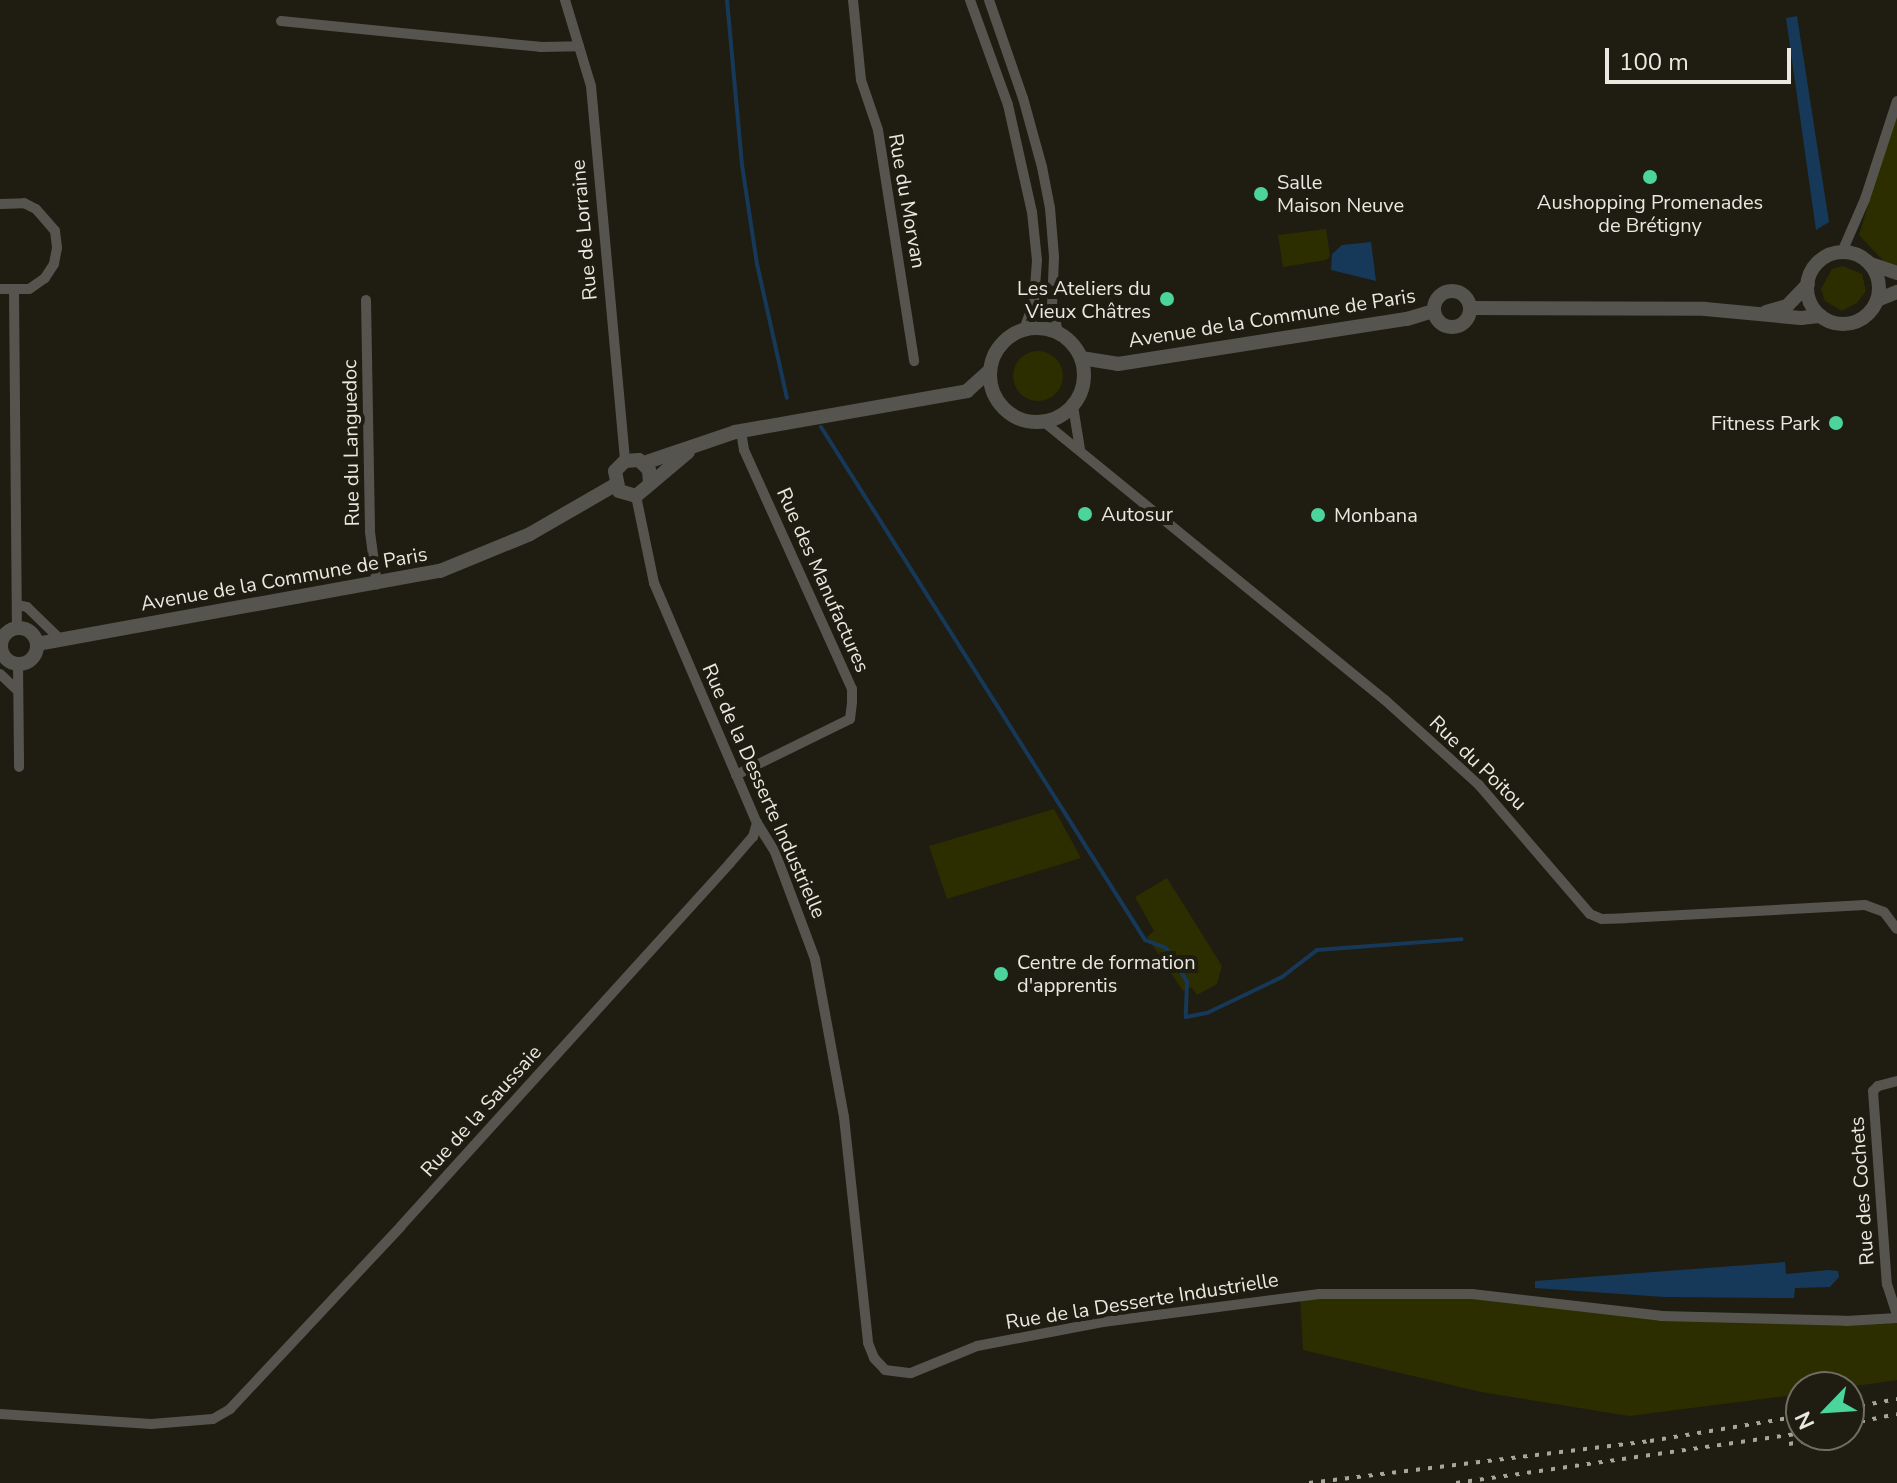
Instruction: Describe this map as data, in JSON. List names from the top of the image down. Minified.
{"streets":{"street":["Rue du Morvan","Rue de Lorraine","Avenue de la Commune de Paris","Rue du Languedoc","Rue des Manufactures","Rue du Poitou","Rue de la Desserte Industrielle","Rue de la Saussaie","Rue des Cochets"]},"crossings":[["Rue de Lorraine","Avenue de la Commune de Paris"],["Rue de Lorraine","Rue de la Desserte Industrielle"],["Avenue de la Commune de Paris","Rue du Languedoc"],["Avenue de la Commune de Paris","Rue du Poitou"],["Avenue de la Commune de Paris","Rue de la Desserte Industrielle"],["Rue des Manufactures","Rue de la Desserte Industrielle"],["Rue de la Desserte Industrielle","Rue de la Saussaie"],["Rue de la Desserte Industrielle","Rue des Cochets"]],"places":["Aushopping Promenades de Brétigny","Salle Maison Neuve","Les Ateliers du Vieux Châtres","Fitness Park","Autosur","Monbana","Centre de formation d'apprentis"],"scale_bar":"100 m","north":"bottom left"}
